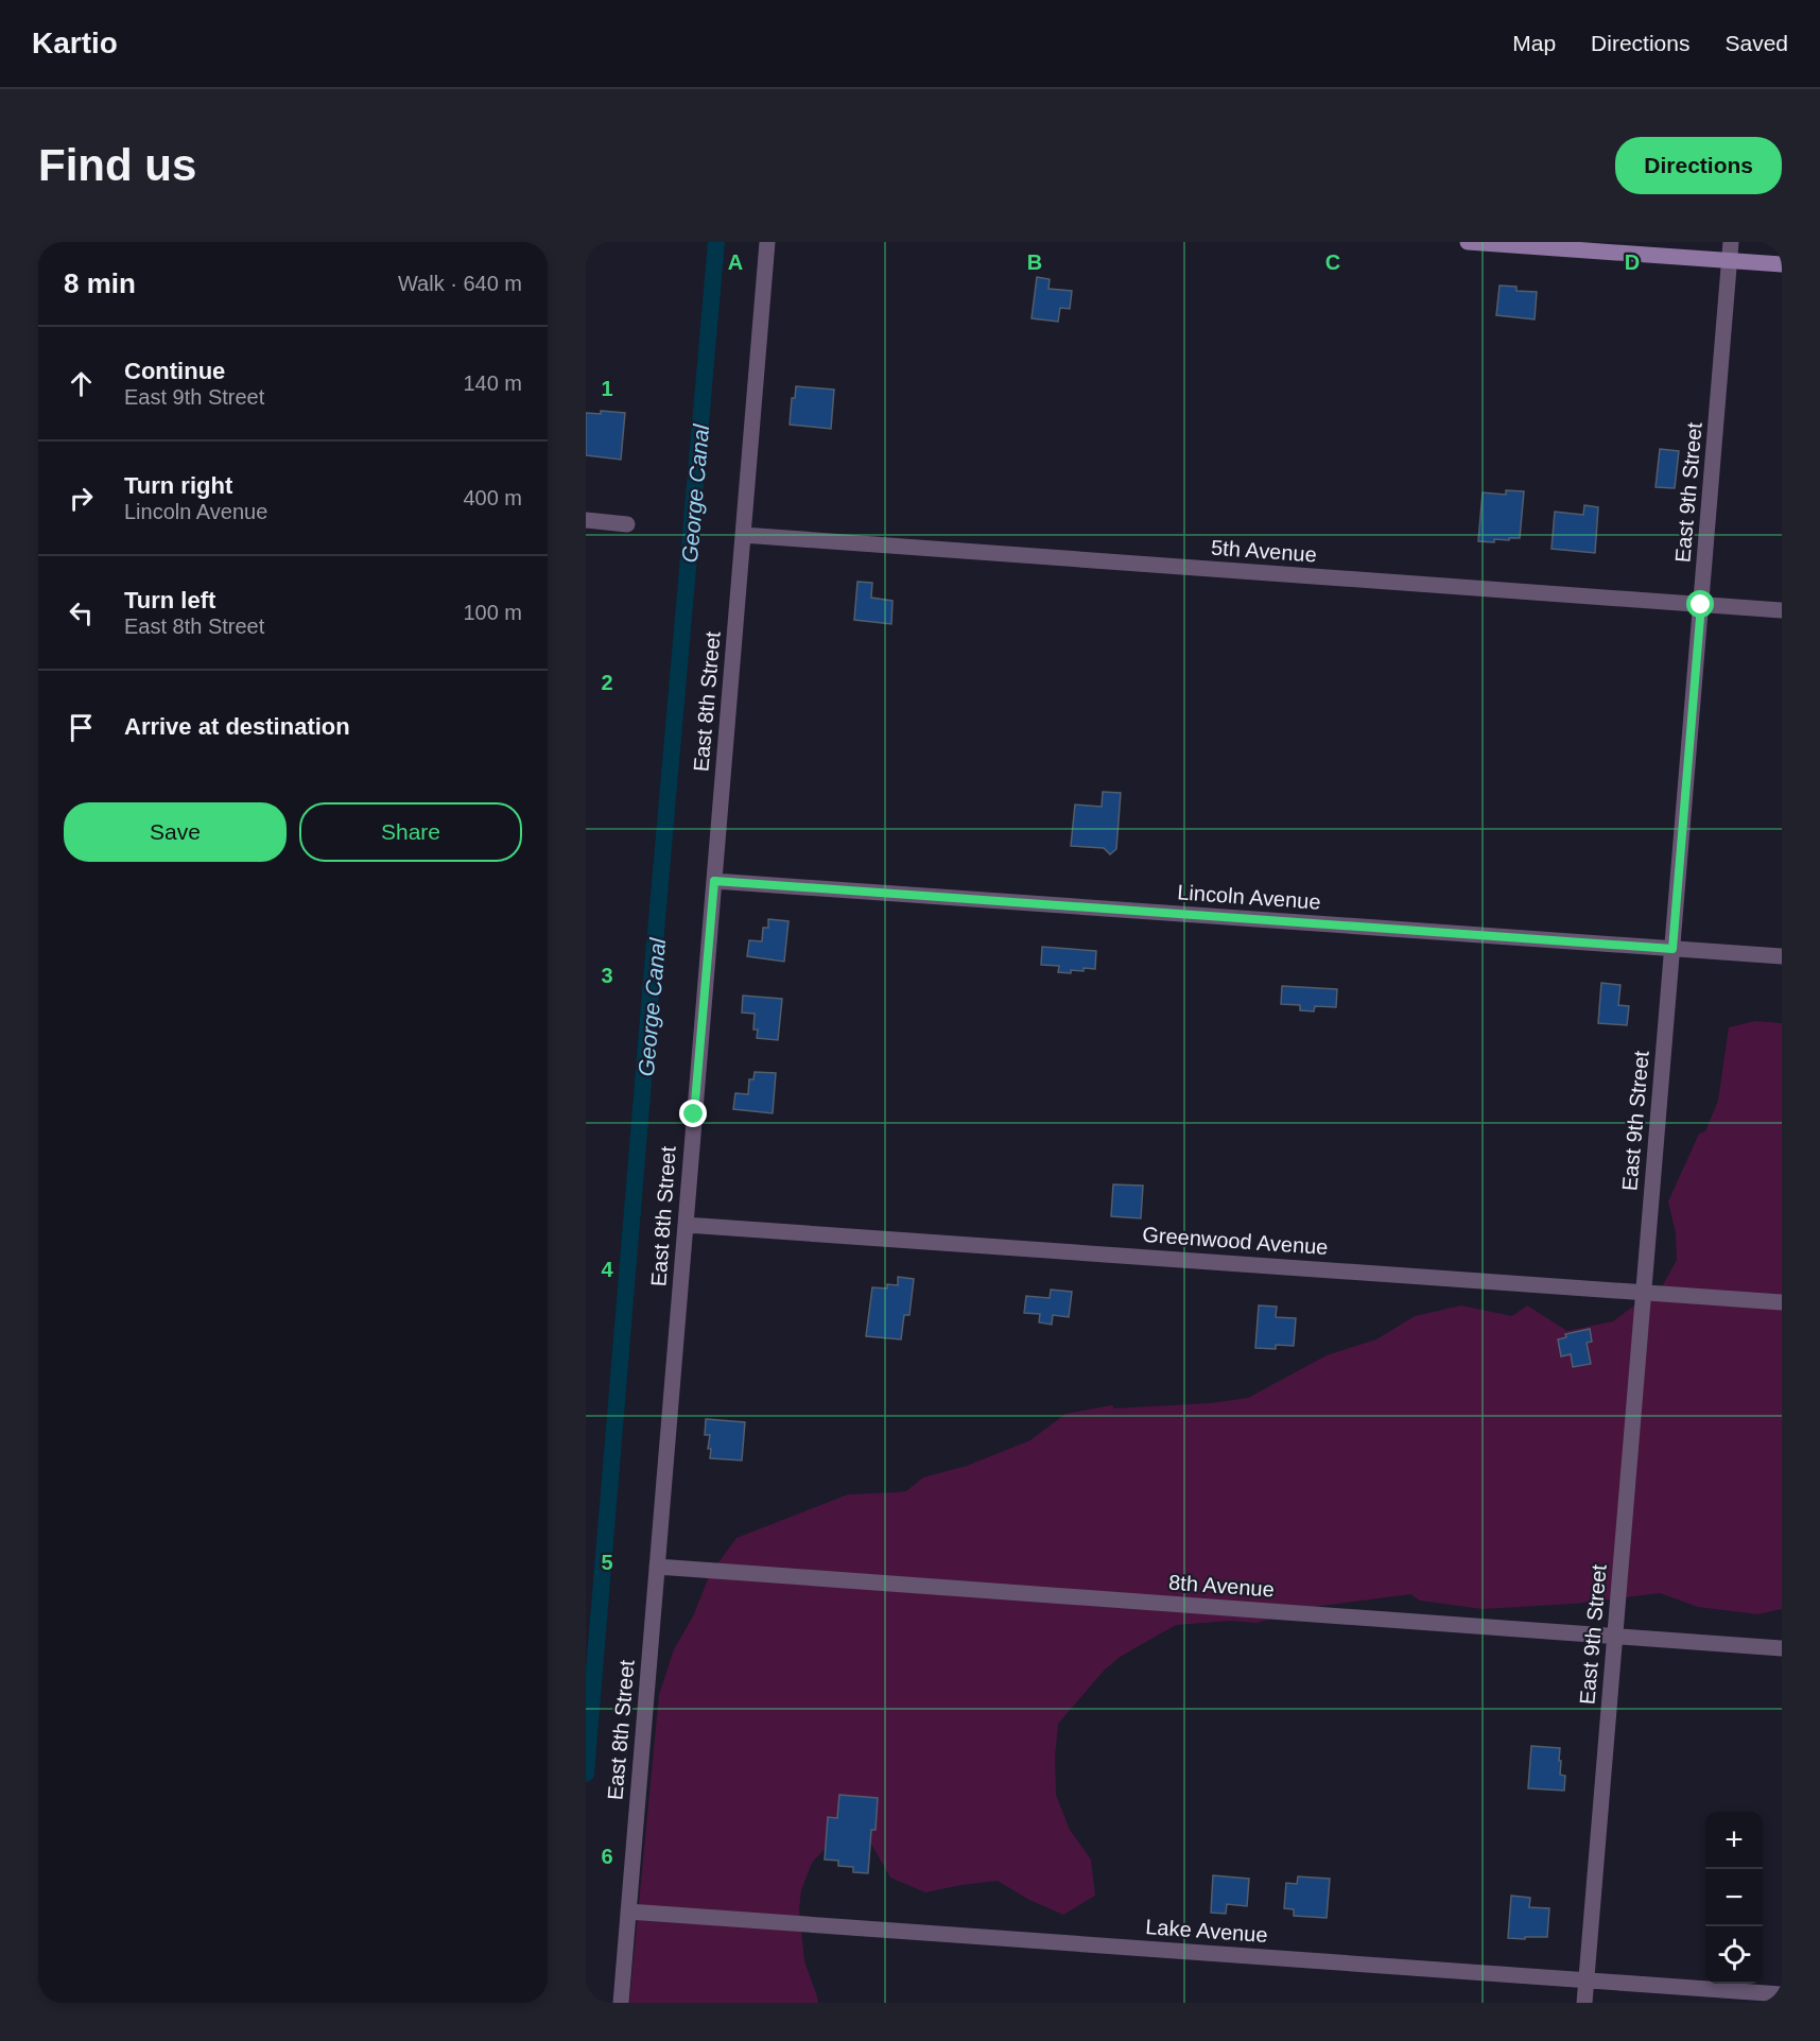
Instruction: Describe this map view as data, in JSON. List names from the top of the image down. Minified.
{"streets":{"street":["East 9th Street","5th Avenue","East 8th Street","Lincoln Avenue","Greenwood Avenue","8th Avenue","Lake Avenue"]},"crossings":[["East 9th Street","5th Avenue"],["East 9th Street","Lincoln Avenue"],["East 9th Street","Greenwood Avenue"],["East 9th Street","8th Avenue"],["East 9th Street","Lake Avenue"],["5th Avenue","East 8th Street"],["East 8th Street","Lincoln Avenue"],["East 8th Street","Greenwood Avenue"],["East 8th Street","8th Avenue"],["East 8th Street","Lake Avenue"]],"water":["George Canal"],"page":{"header":"Kartio","nav":["Map","Directions","Saved"],"buttons":["Directions",["Save","Share"]],"title":"Find us","heading":["8 min","Walk · 640 m"],"list":[["Continue","East 9th Street","140 m"],["Turn right","Lincoln Avenue","400 m"],["Turn left","East 8th Street","100 m"],"Arrive at destination"],"map_buttons":["+","−"]},"grid":{"columns":["A","B","C","D"],"rows":["1","2","3","4","5","6"]}}
